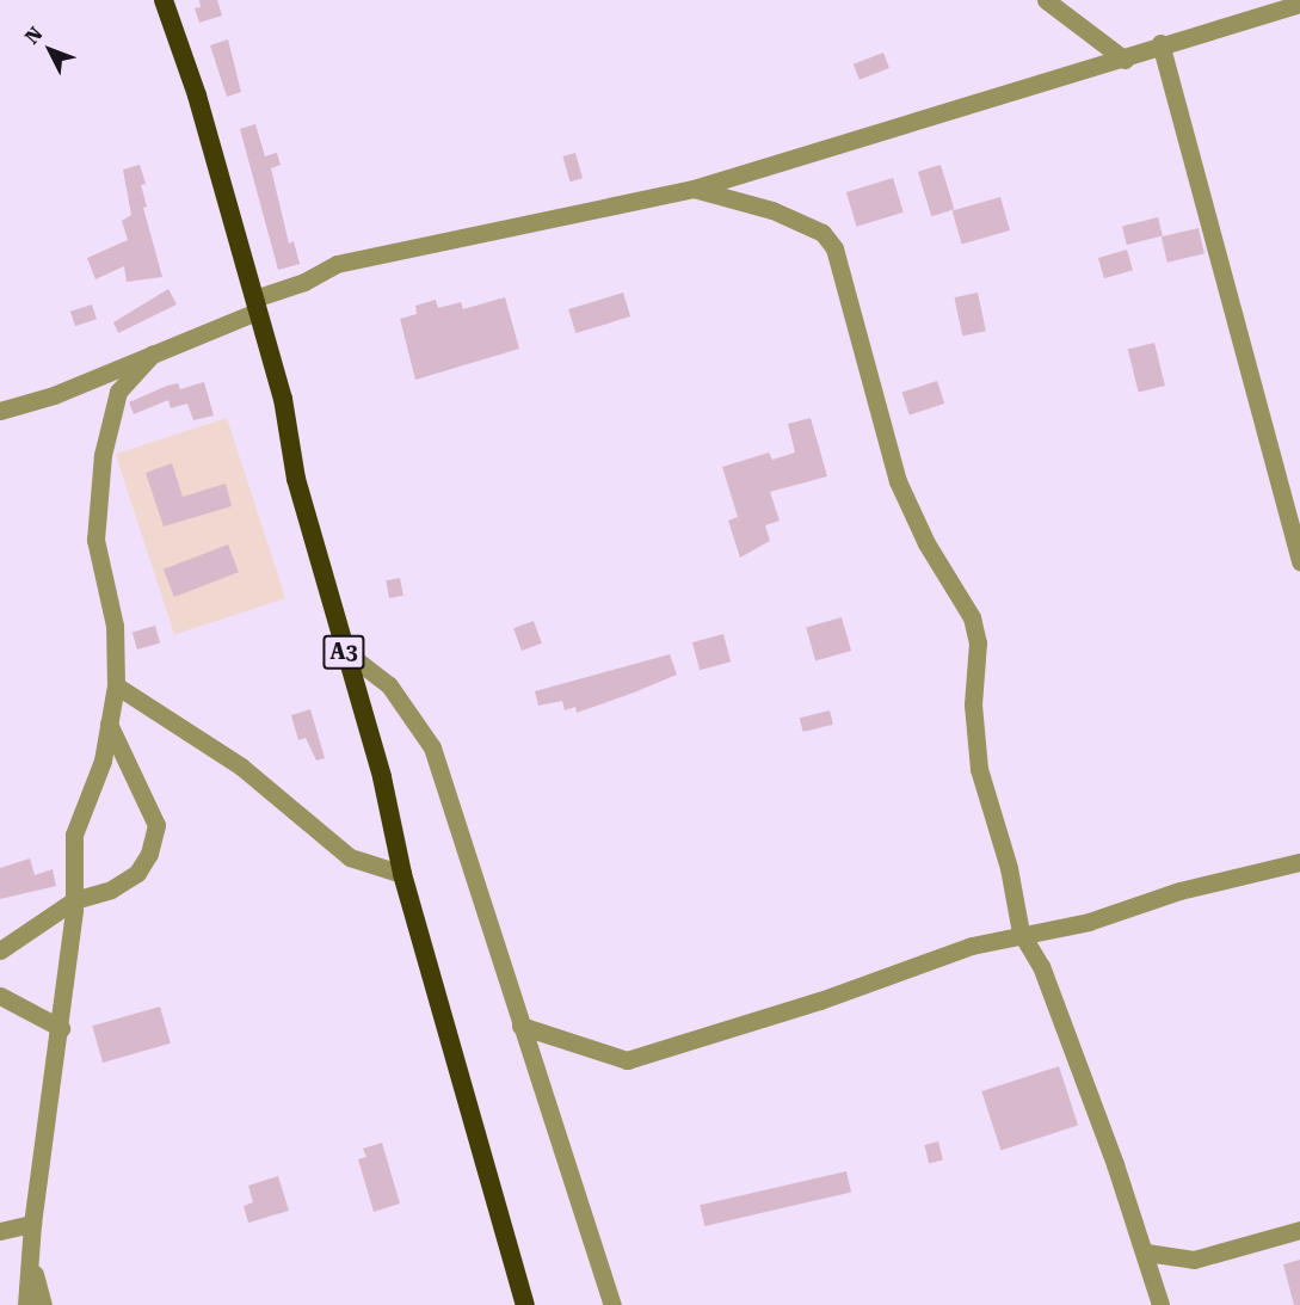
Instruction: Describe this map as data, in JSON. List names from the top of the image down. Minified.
{"streets":{"highway":["A3"]},"north":"top left"}
